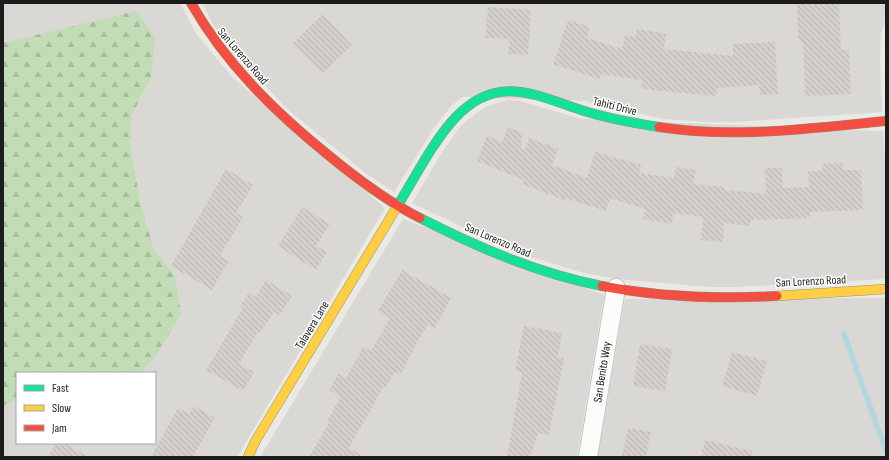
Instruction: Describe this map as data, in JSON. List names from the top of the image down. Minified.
{"streets":{"street":["San Lorenzo Road","Tahiti Drive","Talavera Lane","San Benito Way"]},"crossings":[["San Lorenzo Road","Tahiti Drive"],["San Lorenzo Road","Talavera Lane"],["San Lorenzo Road","San Benito Way"],["Tahiti Drive","Talavera Lane"]],"legend":["Fast","Slow","Jam"]}
